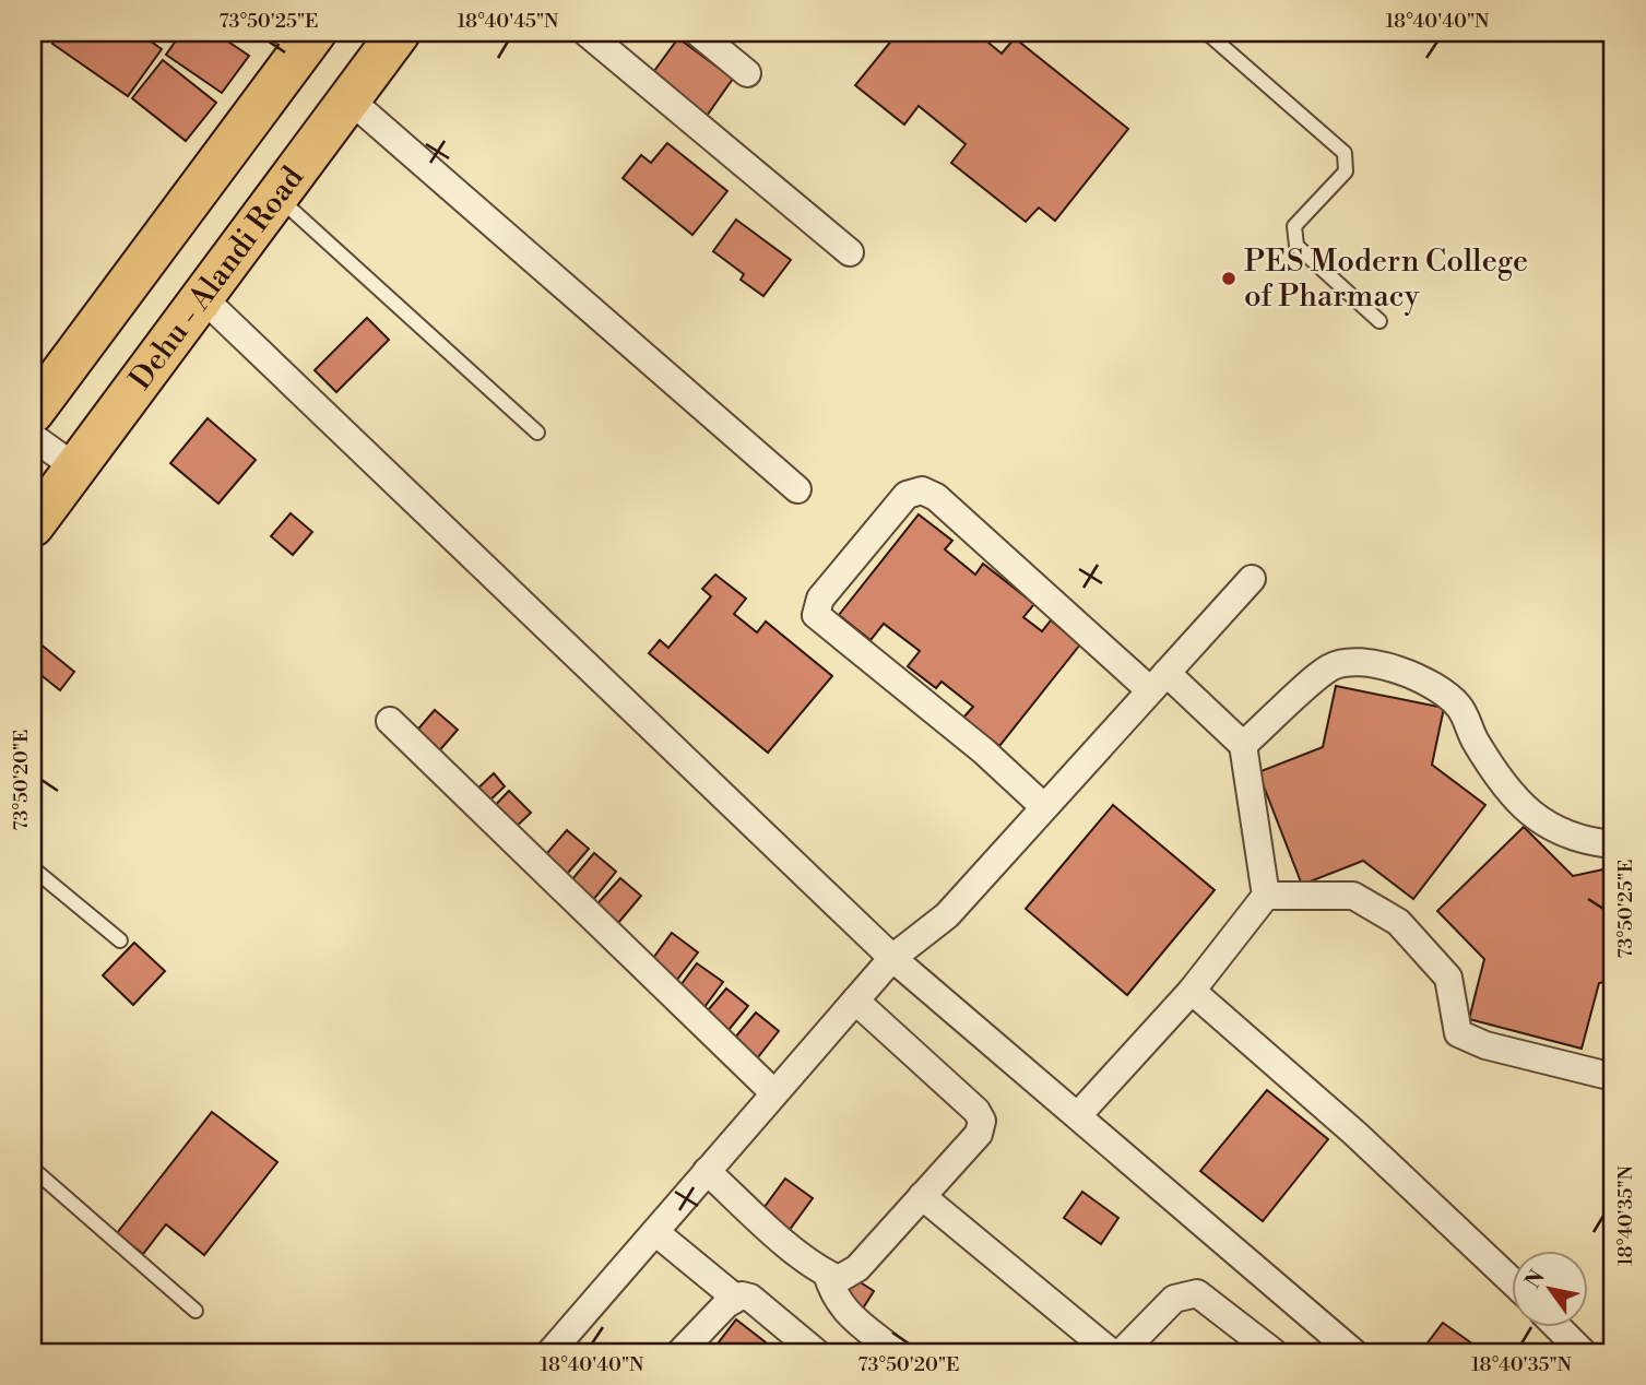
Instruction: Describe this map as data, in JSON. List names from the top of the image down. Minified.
{"streets":{"main road":["Dehu - Alandi Road"]},"places":["PES Modern College of Pharmacy"],"north":"top left","coordinates":["73°50'25\"E","18°40'45\"N","18°40'40\"N","73°50'20\"E","18°40'35\"N"]}
